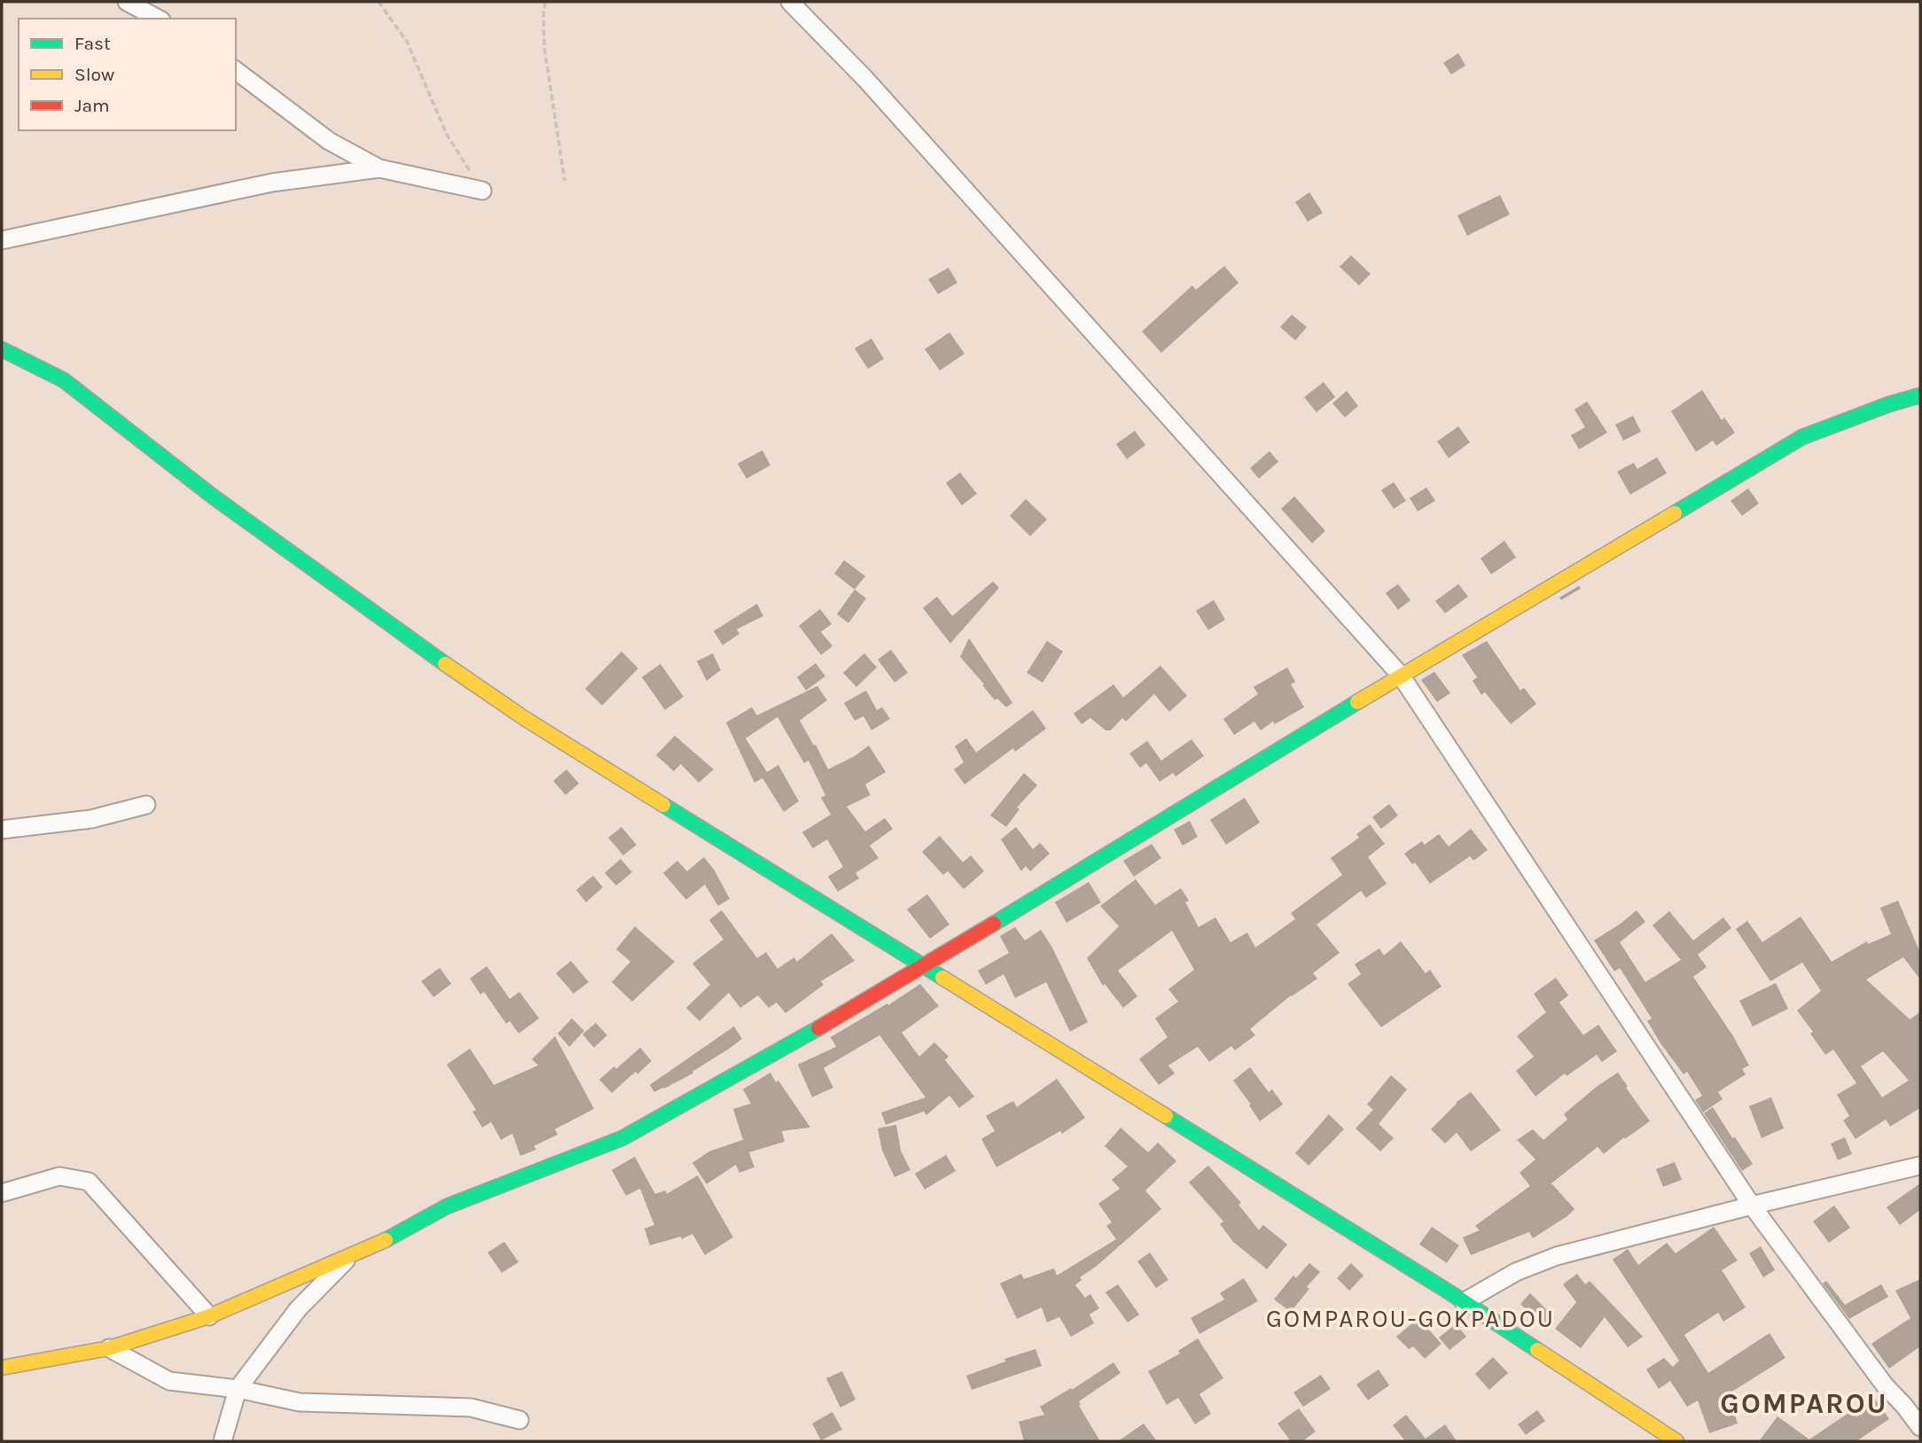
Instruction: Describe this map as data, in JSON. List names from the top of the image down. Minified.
{"districts":["GOMPAROU-GOKPADOU","GOMPAROU"],"legend":["Fast","Slow","Jam"]}
